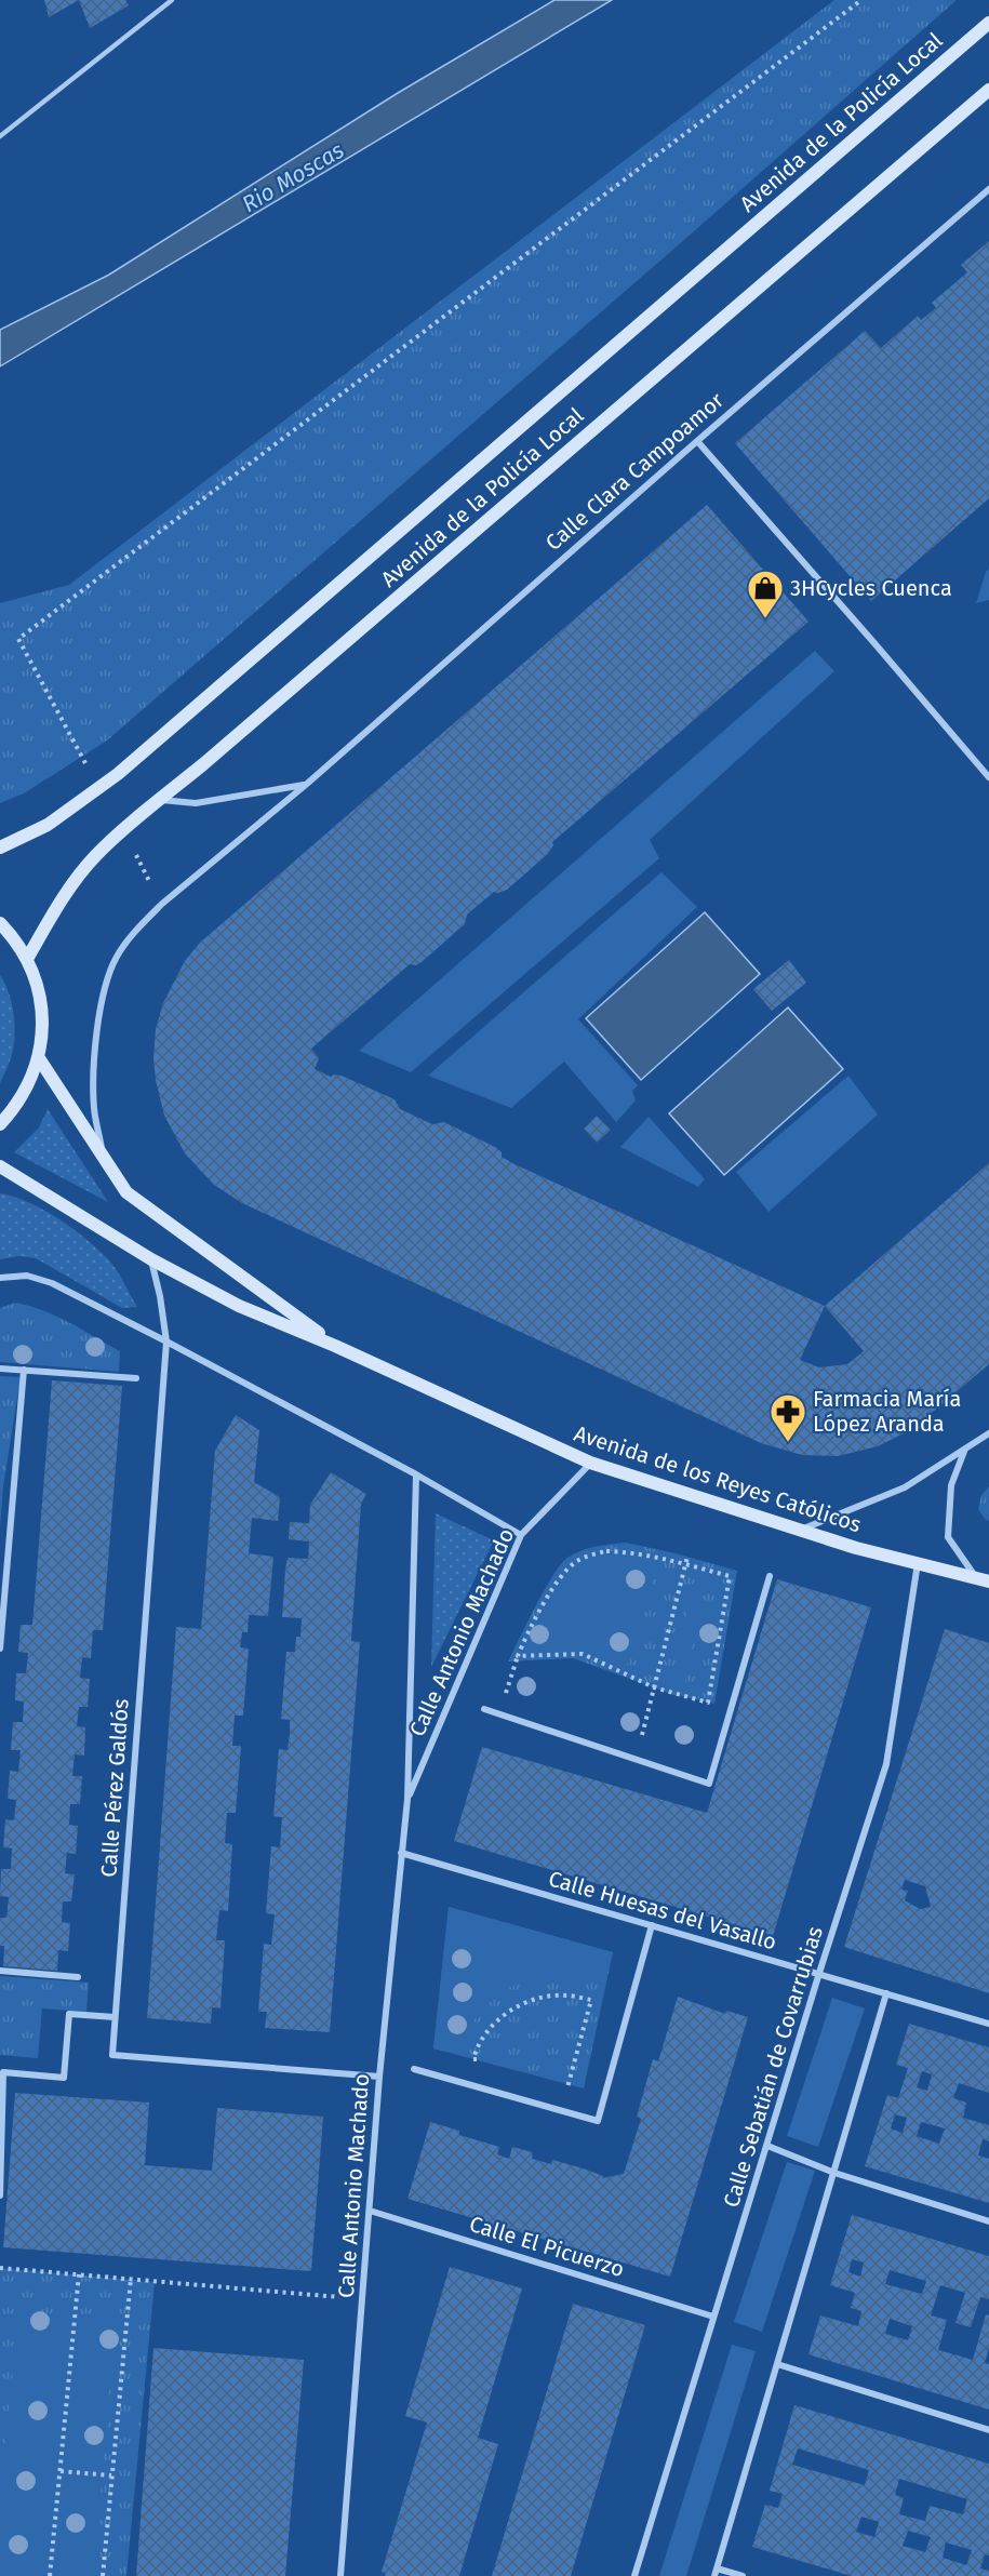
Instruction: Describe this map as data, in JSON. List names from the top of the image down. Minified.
{"streets":{"main road":["Avenida de la Policía Local","Avenida de los Reyes Católicos"],"street":["Calle Clara Campoamor","Calle Antonio Machado","Calle Pérez Galdós","Calle Huesas del Vasallo","Calle Sebatián de Covarrubias","Calle El Picuerzo"]},"crossings":[["Calle Clara Campoamor","Avenida de los Reyes Católicos"],["Avenida de los Reyes Católicos","Calle Antonio Machado"],["Avenida de los Reyes Católicos","Calle Pérez Galdós"],["Avenida de los Reyes Católicos","Calle Sebatián de Covarrubias"],["Calle Antonio Machado","Calle Pérez Galdós"],["Calle Antonio Machado","Calle Huesas del Vasallo"],["Calle Antonio Machado","Calle El Picuerzo"],["Calle Huesas del Vasallo","Calle Sebatián de Covarrubias"],["Calle Sebatián de Covarrubias","Calle El Picuerzo"]],"water":["Rio Moscas"],"places":{"shop":["3HCycles Cuenca"],"pharmacy":["Farmacia María López Aranda"]}}
